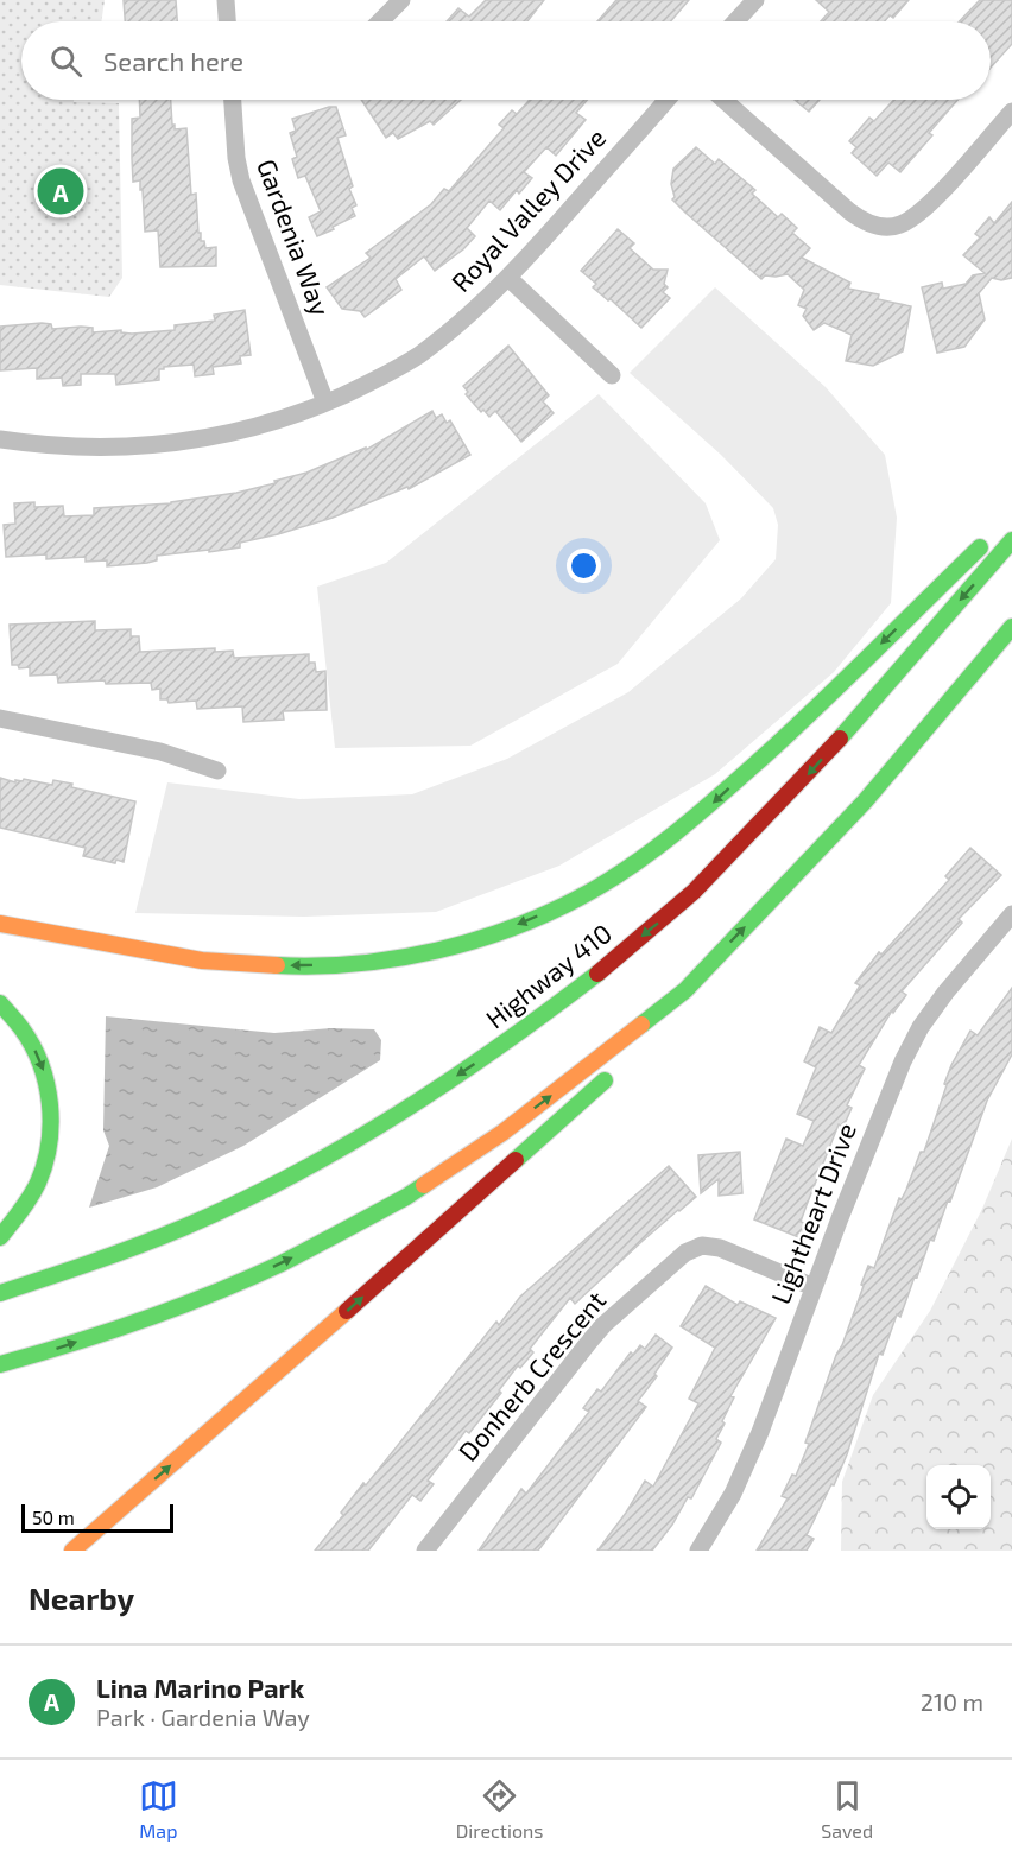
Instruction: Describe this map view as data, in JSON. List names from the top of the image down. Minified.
{"streets":{"highway":["Highway 410"],"street":["Royal Valley Drive","Gardenia Way","Lightheart Drive","Donherb Crescent"]},"crossings":[["Royal Valley Drive","Gardenia Way"],["Lightheart Drive","Donherb Crescent"]],"scale_bar":"50 m","page":{"search":"Search here","pins":"A","scale":"50 m","heading":"Nearby","list":[{"mark":"A","name":"Lina Marino Park","note":"Park · Gardenia Way","value":"210 m"}],"nav":["Map","Directions","Saved"]}}
